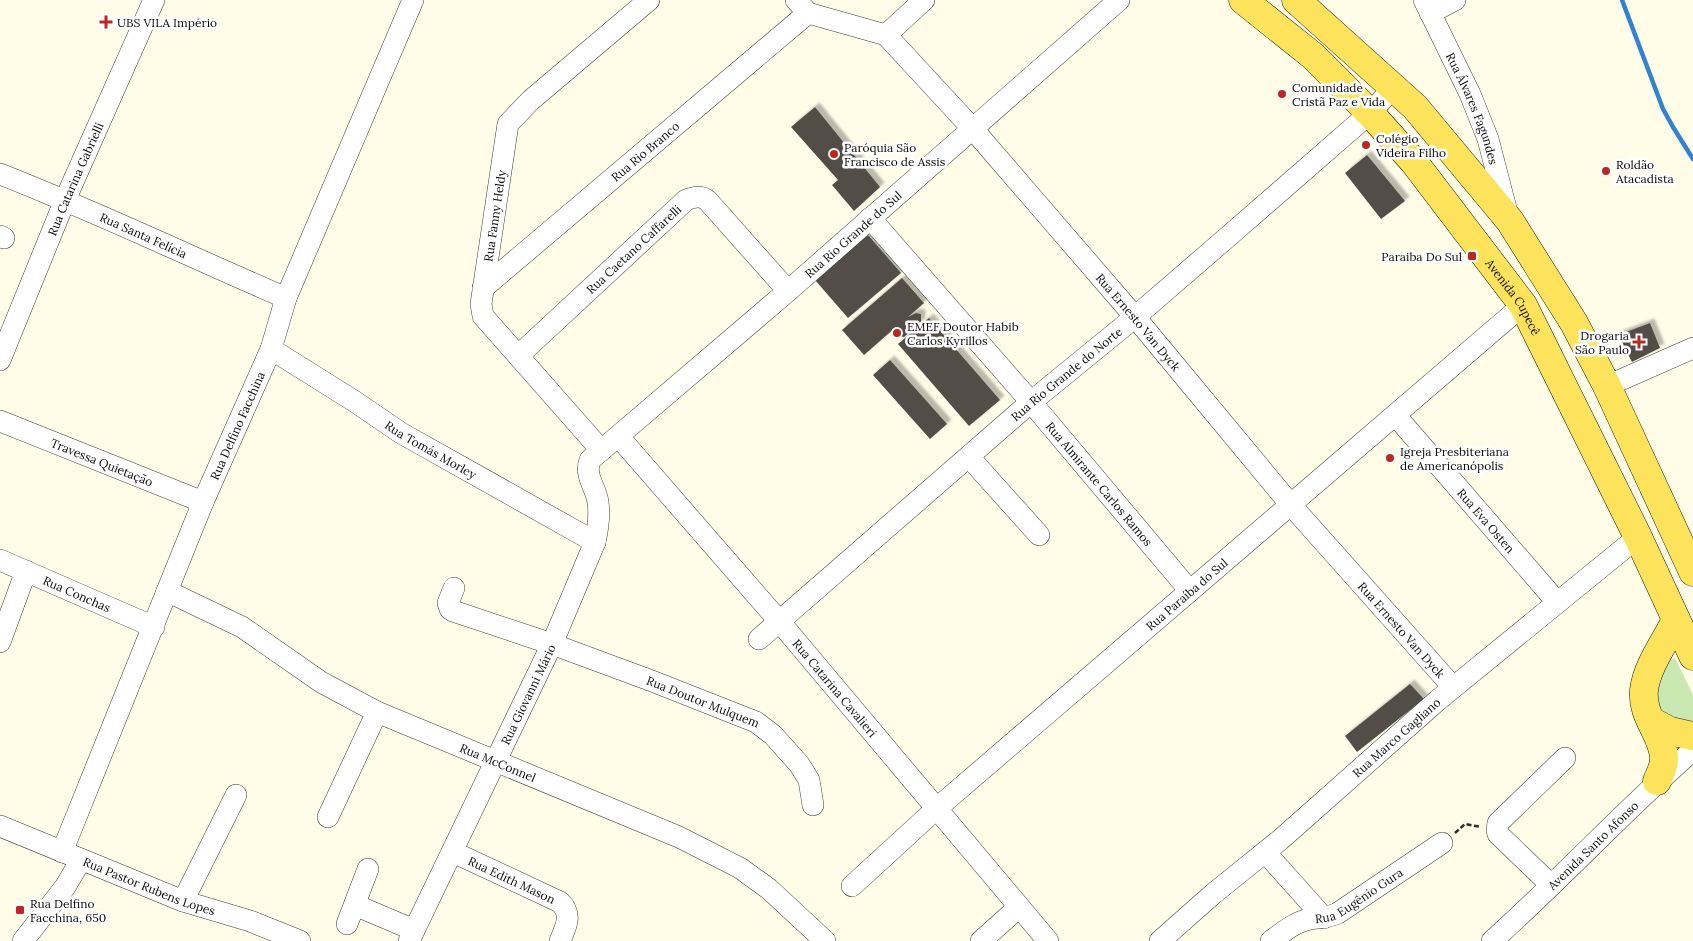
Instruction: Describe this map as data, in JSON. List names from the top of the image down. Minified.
{"streets":{"main road":["Avenida Cupecê"],"street":["Rua Álvares Fagundes","Rua Rio Branco","Rua Catarina Gabrielli","Rua Fanny Heldy","Rua Rio Grande do Sul","Rua Santa Felícia","Rua Caetano Caffarelli","Rua Ernesto Van Dyck","Rua Rio Grande do Norte","Rua Delfino Facchina","Rua Tomás Morley","Travessa Quietação","Rua Almirante Carlos Ramos","Rua Eva Osten","Rua Conchas","Rua Paraíba do Sul","Rua Catarina Cavalieri","Rua Giovanni Mário","Rua Doutor Mulquem","Rua Marco Gagliano","Rua McConnel","Avenida Santo Afonso","Rua Edith Mason","Rua Pastor Rubens Lopes","Rua Eugênio Gura"]},"crossings":[["Rua Rio Branco","Rua Fanny Heldy"],["Rua Catarina Gabrielli","Rua Santa Felícia"],["Rua Fanny Heldy","Rua Rio Grande do Sul"],["Rua Fanny Heldy","Rua Caetano Caffarelli"],["Rua Rio Grande do Sul","Rua Caetano Caffarelli"],["Rua Rio Grande do Sul","Rua Ernesto Van Dyck"],["Rua Rio Grande do Sul","Rua Almirante Carlos Ramos"],["Rua Rio Grande do Sul","Rua Catarina Cavalieri"],["Rua Rio Grande do Sul","Rua Giovanni Mário"],["Rua Santa Felícia","Rua Delfino Facchina"],["Avenida Cupecê","Rua Rio Grande do Norte"],["Avenida Cupecê","Rua Paraíba do Sul"],["Avenida Cupecê","Rua Marco Gagliano"],["Rua Ernesto Van Dyck","Rua Rio Grande do Norte"],["Rua Ernesto Van Dyck","Rua Paraíba do Sul"],["Rua Ernesto Van Dyck","Rua Marco Gagliano"],["Rua Rio Grande do Norte","Rua Almirante Carlos Ramos"],["Rua Rio Grande do Norte","Rua Catarina Cavalieri"],["Rua Delfino Facchina","Rua Tomás Morley"],["Rua Delfino Facchina","Travessa Quietação"],["Rua Delfino Facchina","Rua Conchas"],["Rua Delfino Facchina","Rua McConnel"],["Rua Delfino Facchina","Rua Pastor Rubens Lopes"],["Rua Tomás Morley","Rua Giovanni Mário"],["Rua Almirante Carlos Ramos","Rua Paraíba do Sul"],["Rua Eva Osten","Rua Paraíba do Sul"],["Rua Eva Osten","Rua Marco Gagliano"],["Rua Paraíba do Sul","Rua Catarina Cavalieri"],["Rua Giovanni Mário","Rua Doutor Mulquem"],["Rua Giovanni Mário","Rua McConnel"],["Rua Giovanni Mário","Rua Edith Mason"]],"places":{"health":["UBS VILA Império","Drogaria São Paulo"],"other":["Comunidade Cristã Paz e Vida","Colégio Videira Filho","Paróquia São Francisco de Assis","Roldão Atacadista","EMEF Doutor Habib Carlos Kyrillos","Igreja Presbiteriana de Americanópolis"],"transit":["Paraiba Do Sul","Rua Delfino Facchina, 650"]}}
